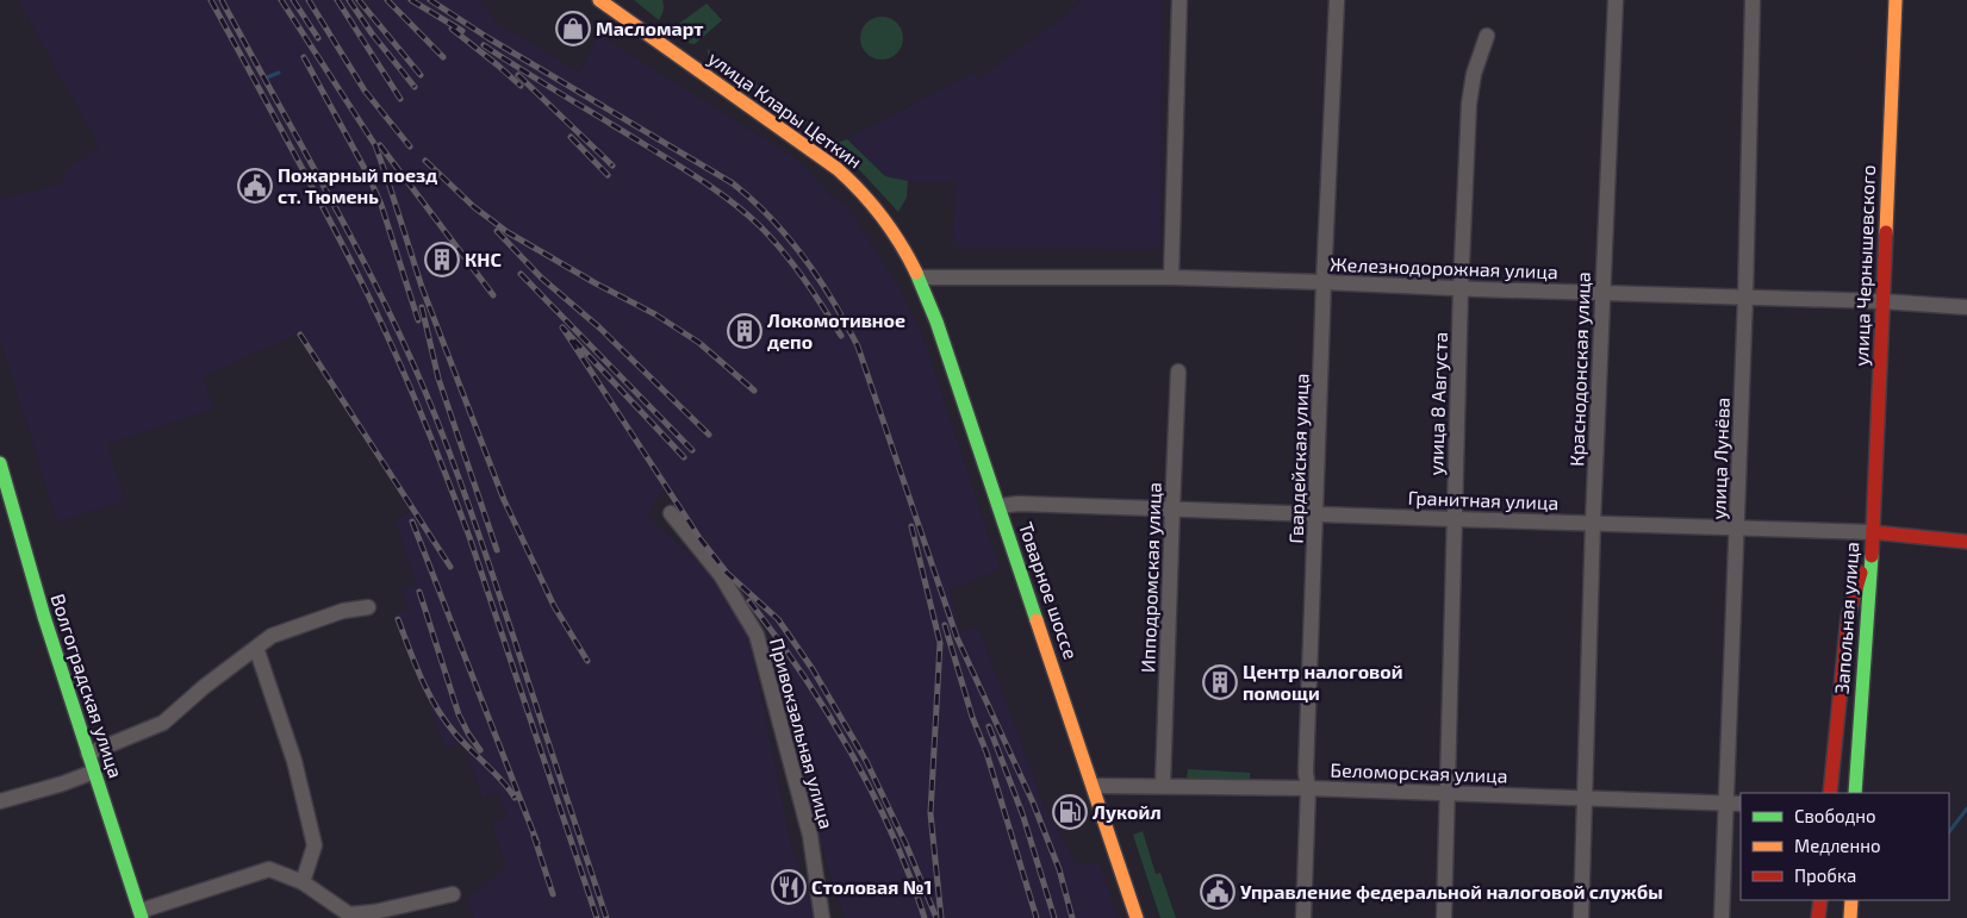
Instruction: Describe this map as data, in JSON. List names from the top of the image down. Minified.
{"streets":{"street":["улица Клары Цеткин","улица Чернышевского","Железнодорожная улица","Краснодонская улица","улица 8 Августа","Гвардейская улица","улица Лунёва","Гранитная улица","Ипподромская улица","Товарное шоссе","Запольная улица","Волгоградская улица","Привокзальная улица","Беломорская улица"]},"crossings":[["улица Клары Цеткин","Железнодорожная улица"],["улица Клары Цеткин","Товарное шоссе"],["улица Чернышевского","Железнодорожная улица"],["улица Чернышевского","Гранитная улица"],["улица Чернышевского","Запольная улица"],["Железнодорожная улица","Краснодонская улица"],["Железнодорожная улица","улица 8 Августа"],["Железнодорожная улица","Гвардейская улица"],["Железнодорожная улица","улица Лунёва"],["Железнодорожная улица","Товарное шоссе"],["Краснодонская улица","Гранитная улица"],["Краснодонская улица","Беломорская улица"],["улица 8 Августа","Гранитная улица"],["улица 8 Августа","Беломорская улица"],["Гвардейская улица","Гранитная улица"],["Гвардейская улица","Беломорская улица"],["улица Лунёва","Гранитная улица"],["улица Лунёва","Беломорская улица"],["Гранитная улица","Ипподромская улица"],["Гранитная улица","Товарное шоссе"],["Гранитная улица","Запольная улица"],["Ипподромская улица","Беломорская улица"],["Товарное шоссе","Беломорская улица"]],"places":{"shop":["Масломарт"],"public building":["Пожарный поезд ст. Тюмень","Управление федеральной налоговой службы"],"building":["КНС","Локомотивное депо","Центр налоговой помощи"],"fuel station":["Лукойл"],"restaurant":["Столовая №1"]},"legend":["Свободно","Медленно","Пробка"]}
